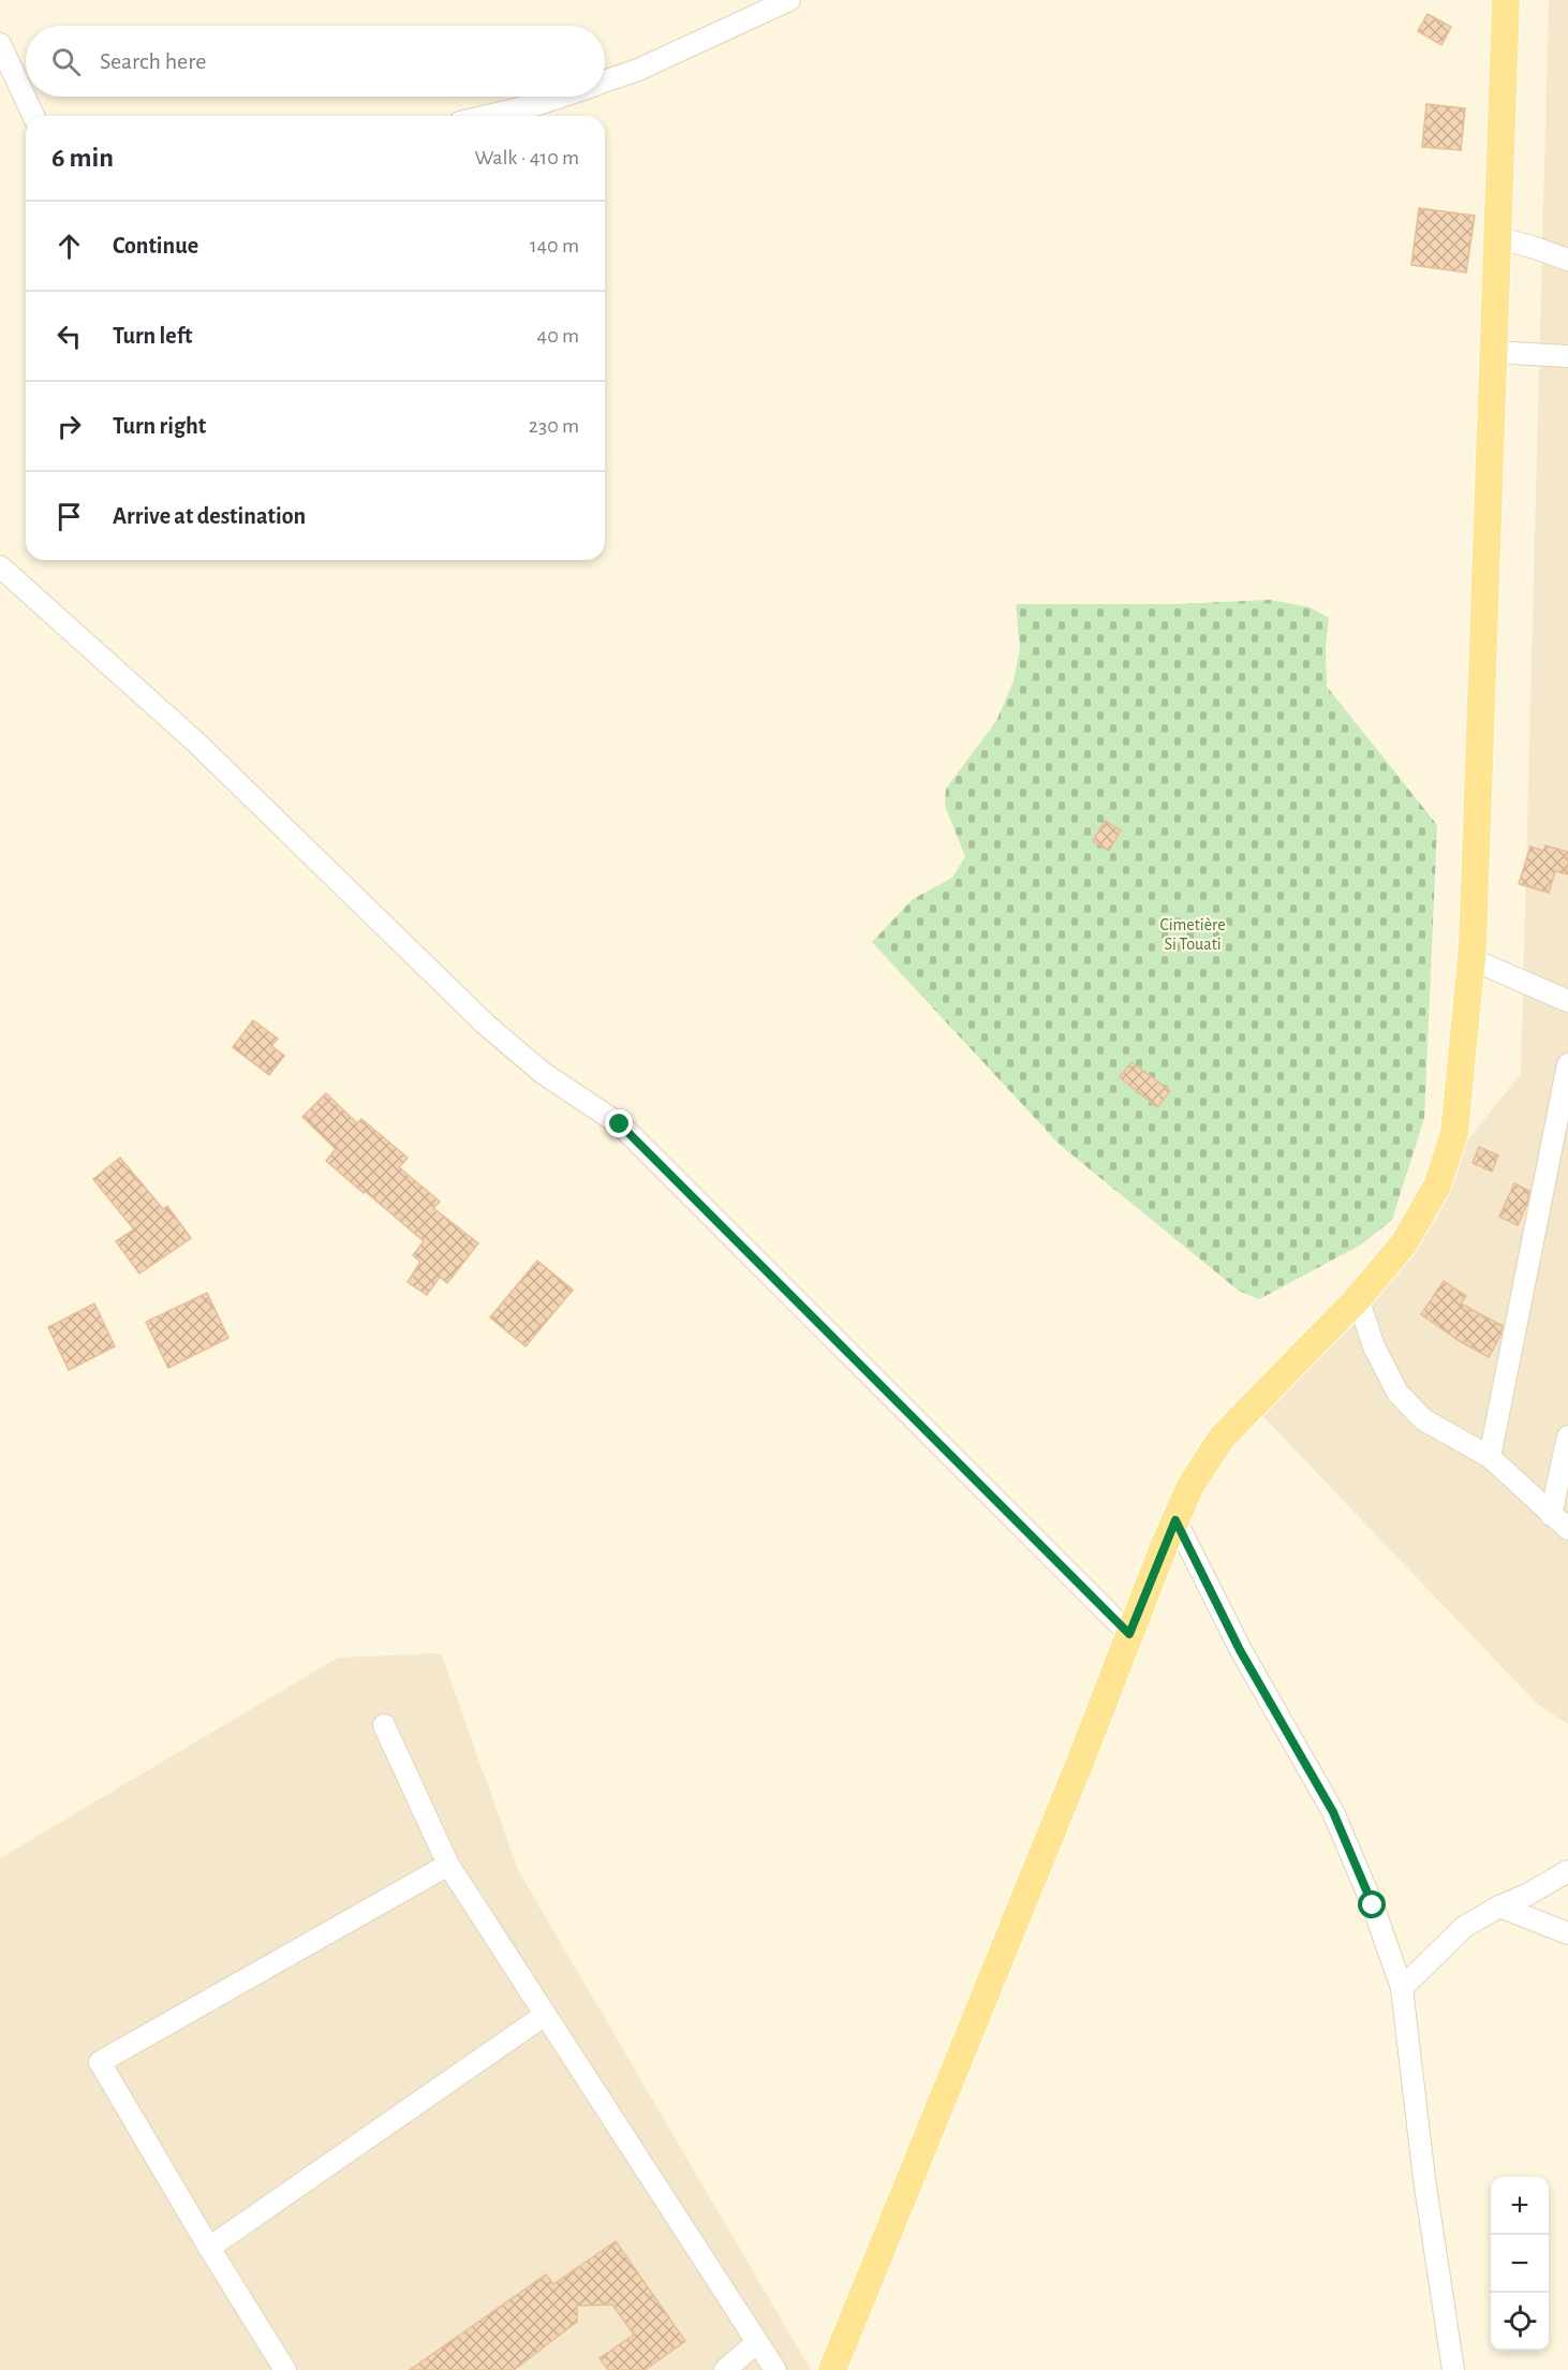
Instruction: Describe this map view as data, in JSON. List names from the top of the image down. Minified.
{"parks":["Cimetière Si Touati"],"page":{"search":"Search here","heading":["6 min","Walk · 410 m"],"list":[["Continue","140 m"],["Turn left","40 m"],["Turn right","230 m"],"Arrive at destination"],"map_buttons":["+","−"]}}
